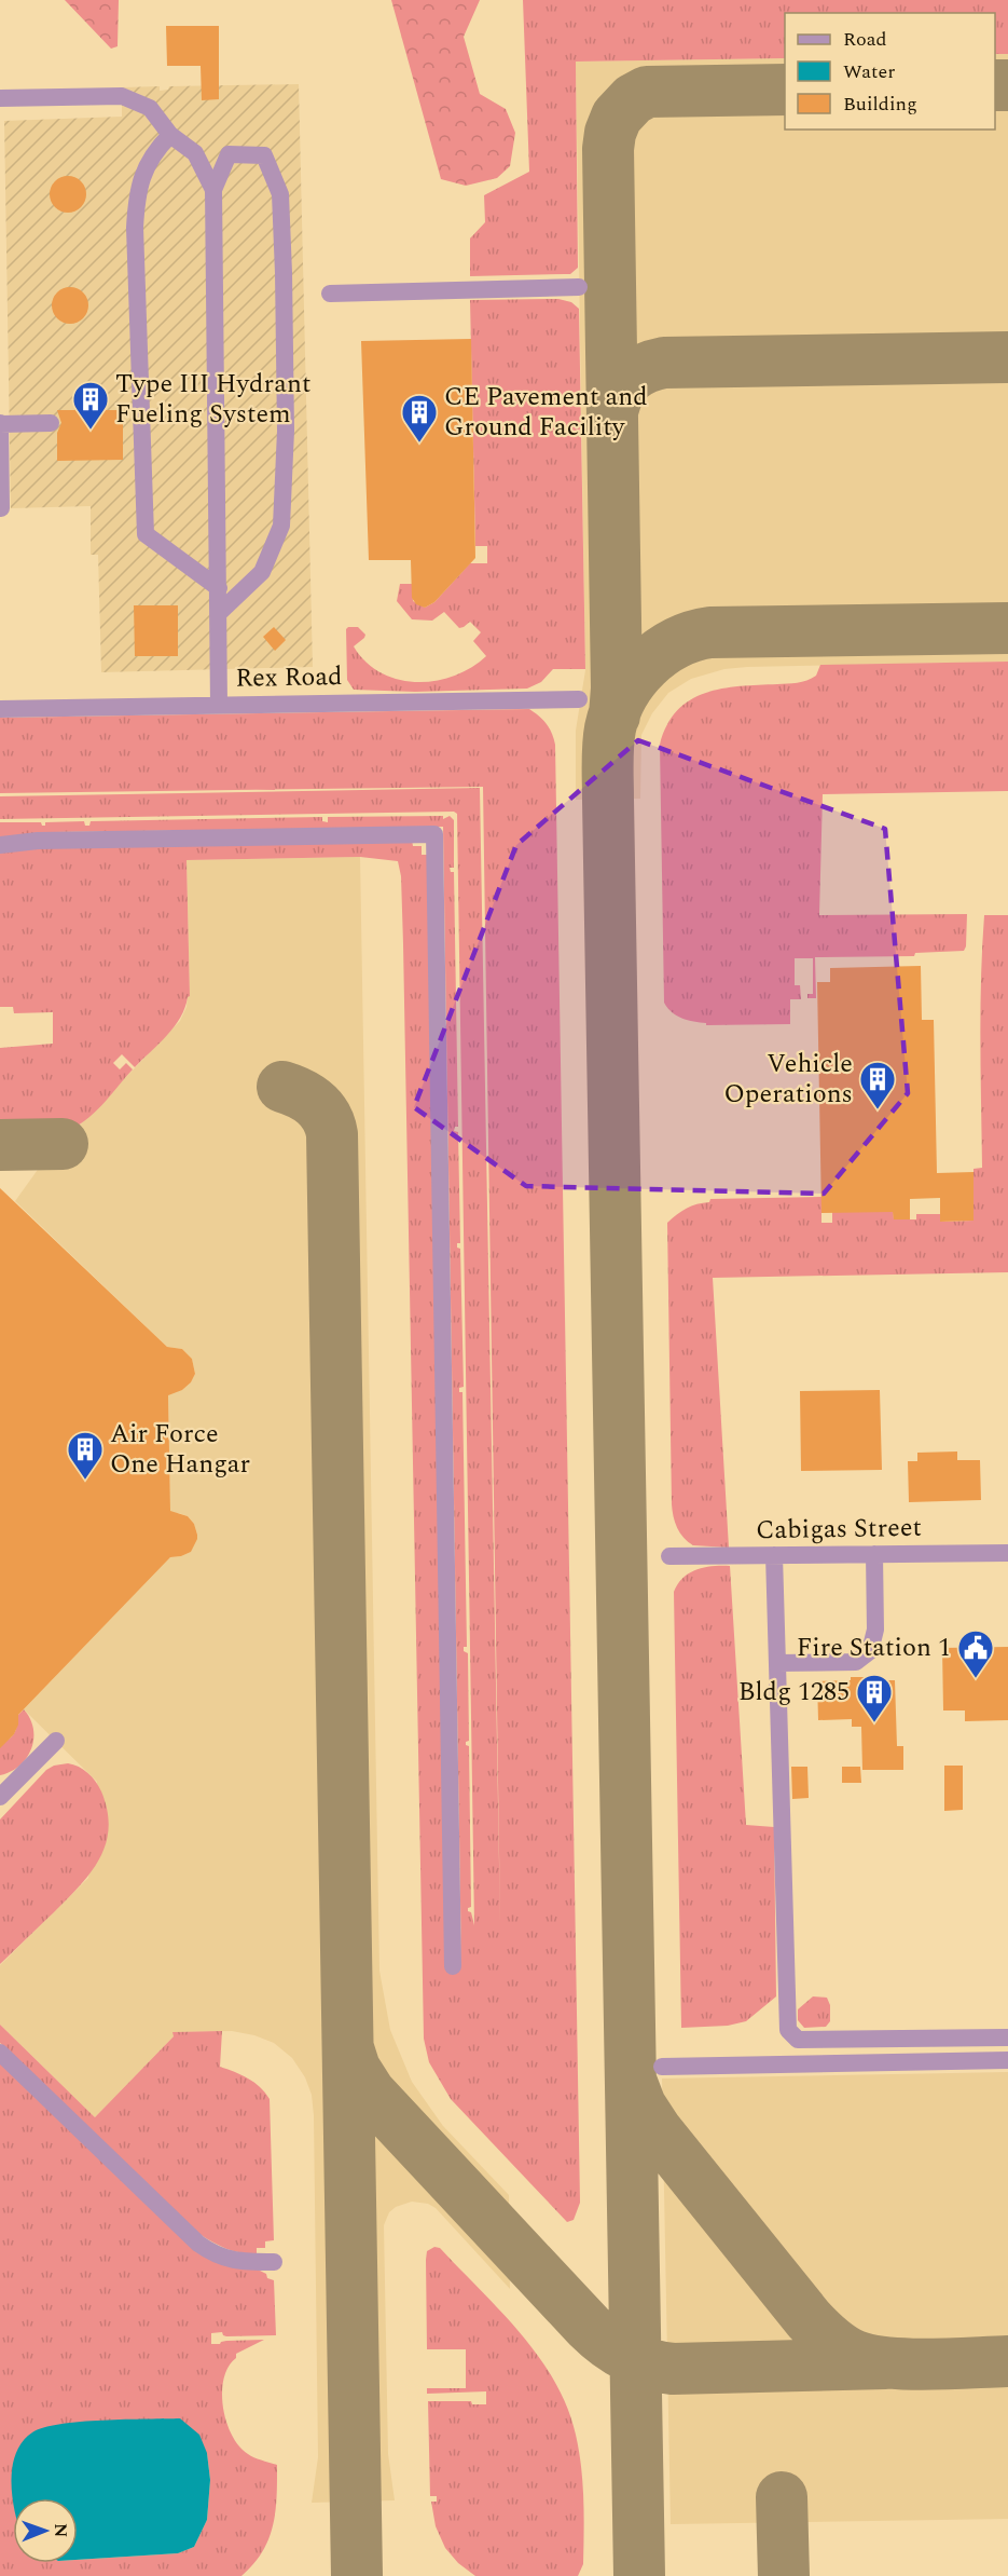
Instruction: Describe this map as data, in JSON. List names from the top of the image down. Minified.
{"streets":{"street":["Rex Road","Cabigas Street"]},"places":{"building":["Type III Hydrant Fueling System","CE Pavement and Ground Facility","Vehicle Operations","Air Force One Hangar","Bldg 1285"],"public building":["Fire Station 1"]},"legend":["Road","Water","Building"],"north":"right"}
